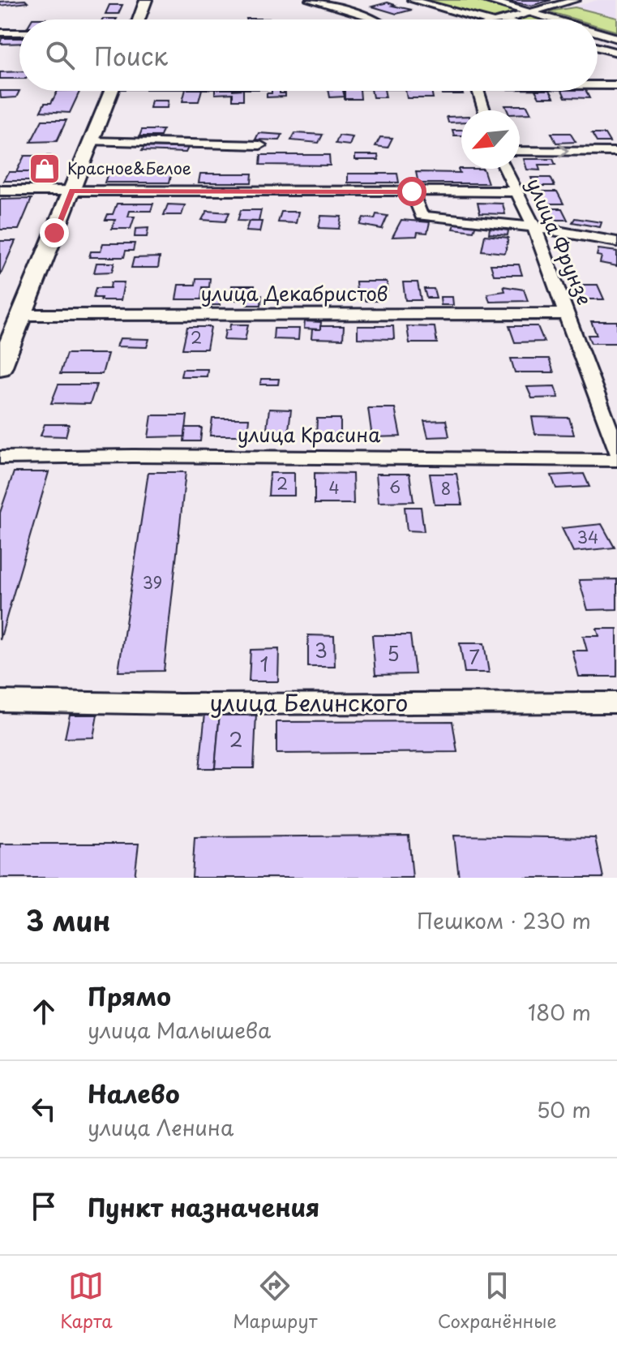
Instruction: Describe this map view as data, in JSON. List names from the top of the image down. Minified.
{"streets":{"street":["улица Фрунзе","улица Декабристов","улица Красина","улица Белинского"]},"crossings":[["улица Фрунзе","улица Декабристов"]],"places":{"shop":["Красное&Белое"]},"house_numbers":["2","2","6","4","8","34","39","3","5","7","1","2"],"north":"bottom left","page":{"search":"Поиск","heading":["3 мин","Пешком · 230 m"],"list":[["Прямо","улица Малышева","180 m"],["Налево","улица Ленина","50 m"],"Пункт назначения"],"nav":["Карта","Маршрут","Сохранённые"]}}
